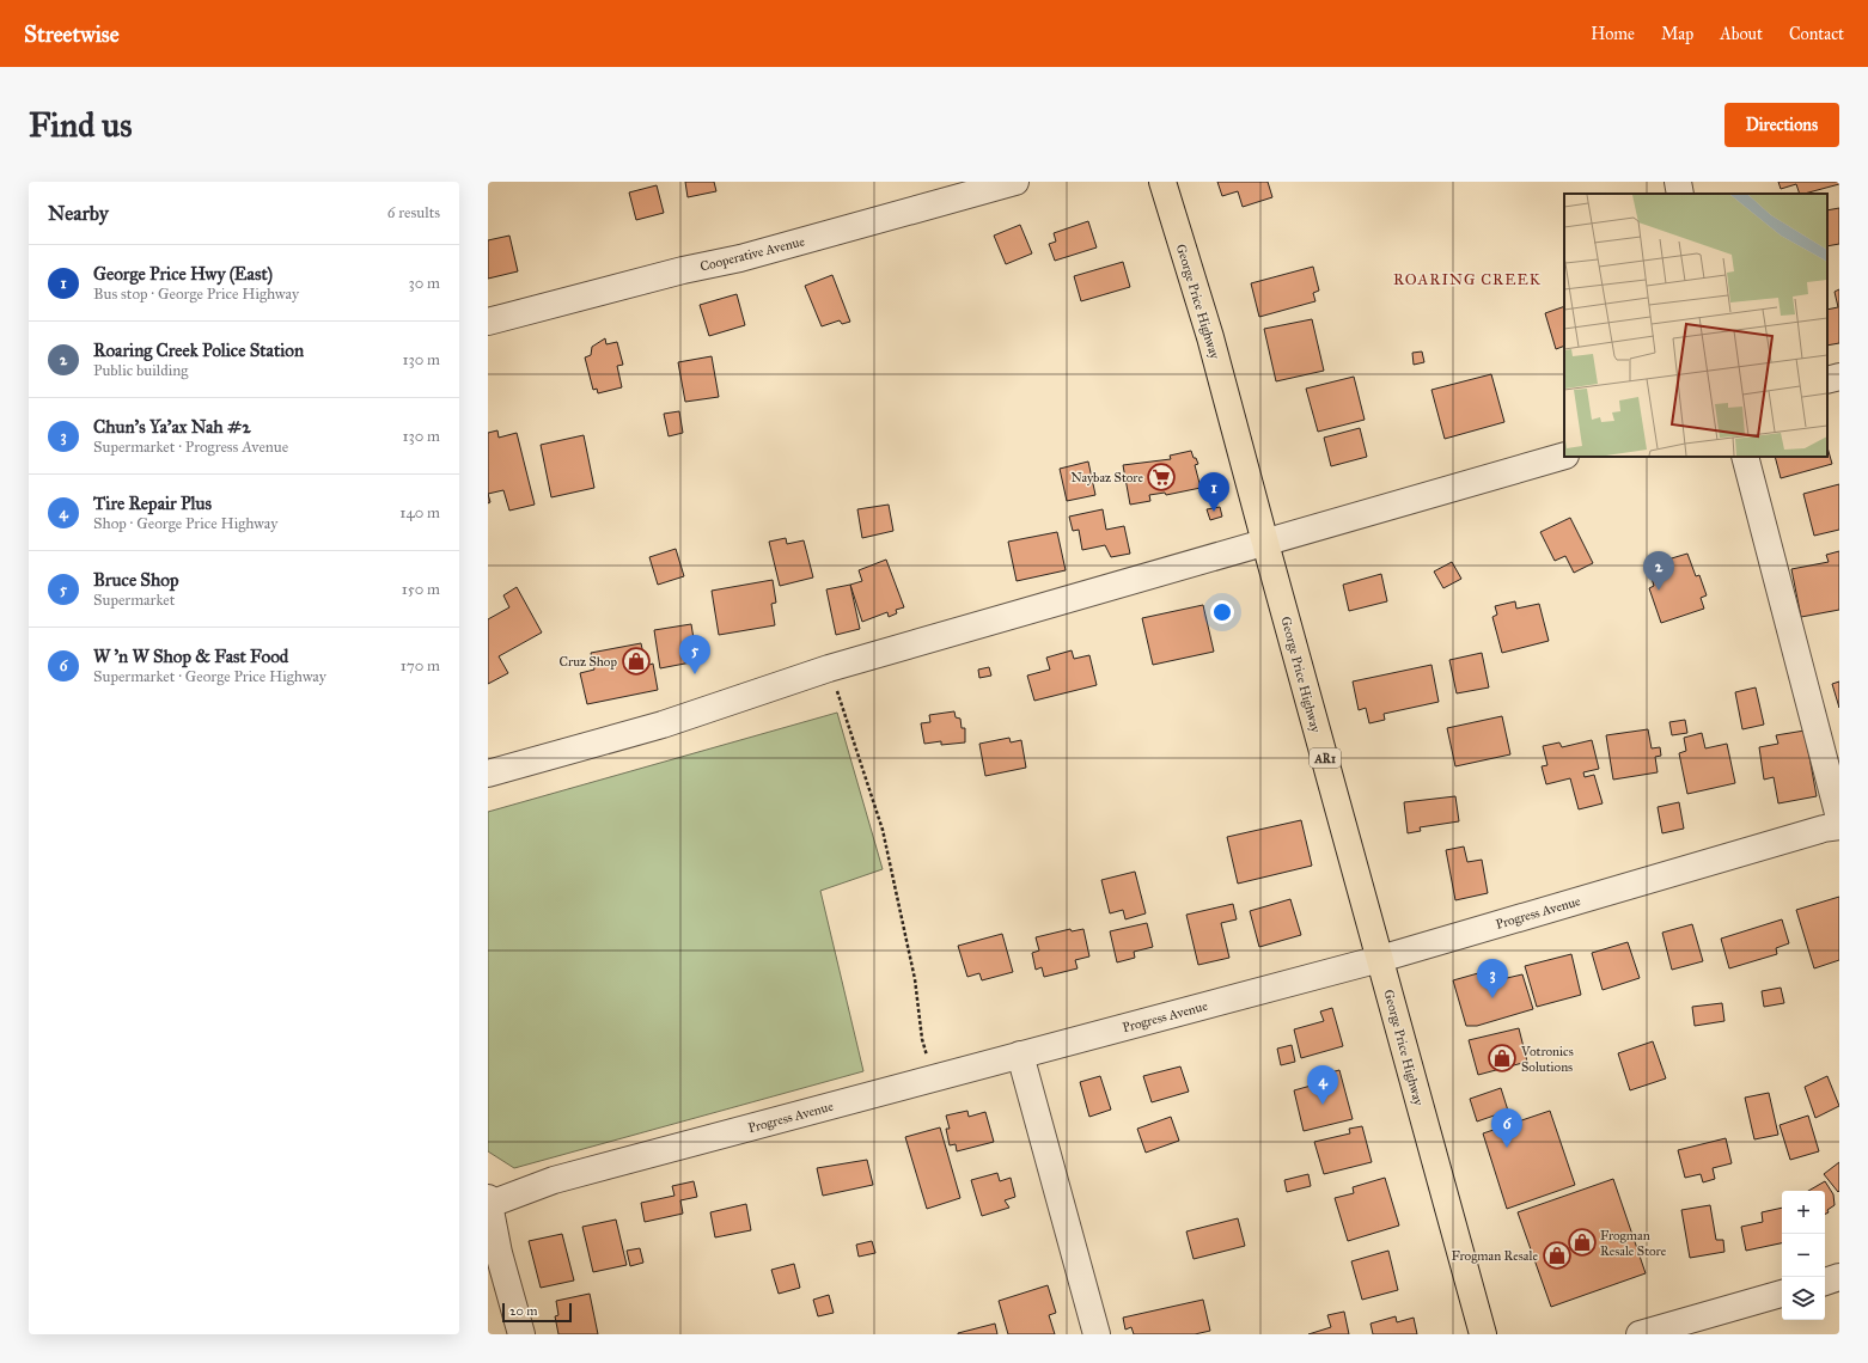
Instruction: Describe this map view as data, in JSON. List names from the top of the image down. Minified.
{"streets":{"highway":["George Price Highway","AR1"],"street":["Cooperative Avenue","Progress Avenue"]},"crossings":[["George Price Highway","Progress Avenue"]],"districts":["ROARING CREEK"],"places":{"supermarket":["Naybaz Store"],"shop":["Cruz Shop","Votronics Solutions","Frogman Resale Store","Frogman Resale"]},"scale_bar":"20 m","page":{"header":"Streetwise","nav":["Home","Map","About","Contact"],"buttons":"Directions","title":"Find us","heading":["Nearby","6 results"],"list":[{"mark":"1","name":"George Price Hwy (East)","note":"Bus stop · George Price Highway","value":"30 m"},{"mark":"2","name":"Roaring Creek Police Station","note":"Public building","value":"130 m"},{"mark":"3","name":"Chun's Ya'ax Nah #2","note":"Supermarket · Progress Avenue","value":"130 m"},{"mark":"4","name":"Tire Repair Plus","note":"Shop · George Price Highway","value":"140 m"},{"mark":"5","name":"Bruce Shop","note":"Supermarket","value":"150 m"},{"mark":"6","name":"W 'n W Shop & Fast Food","note":"Supermarket · George Price Highway","value":"170 m"}],"pins":["1","2","5","3","4","6"],"map_buttons":["+","−"],"scale":"20 m"}}
